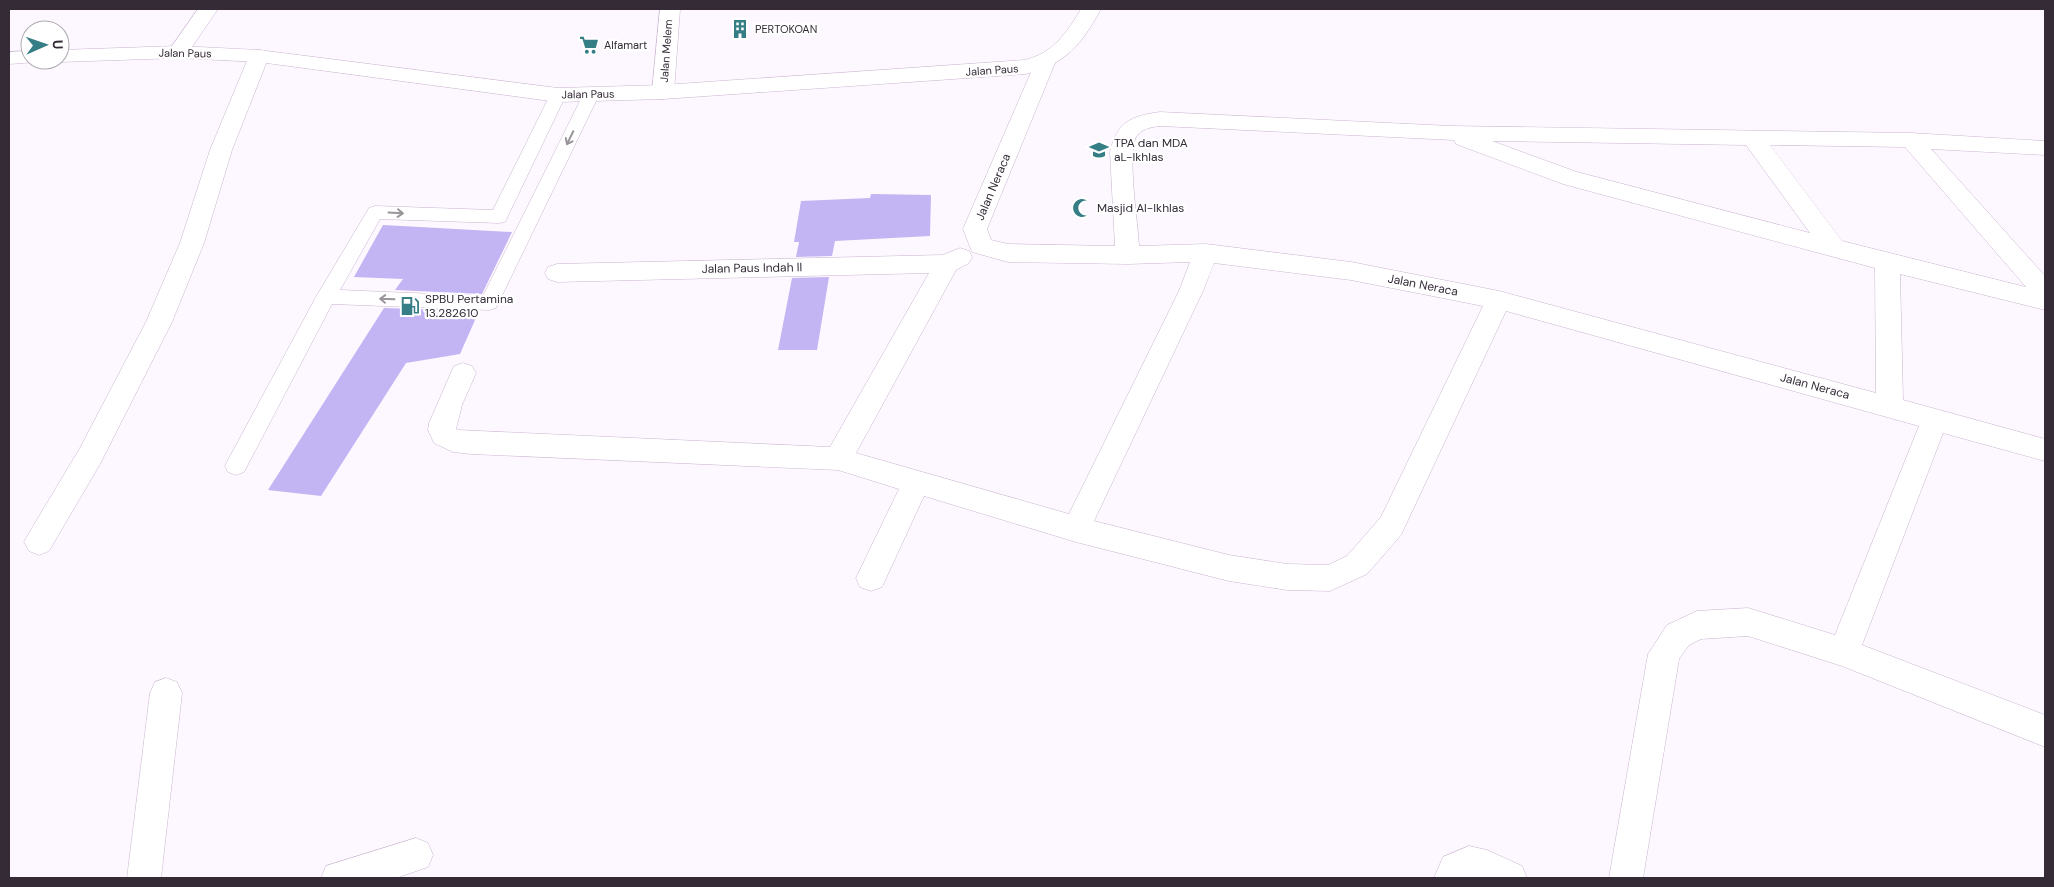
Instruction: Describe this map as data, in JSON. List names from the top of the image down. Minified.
{"streets":{"street":["Jalan Melem","Jalan Paus","Jalan Neraca","Jalan Paus Indah II"]},"crossings":[["Jalan Melem","Jalan Paus"],["Jalan Paus","Jalan Neraca"]],"places":{"building":["PERTOKOAN"],"supermarket":["Alfamart"],"school or university":["TPA dan MDA aL-Ikhlas"],"mosque":["Masjid Al-Ikhlas"],"fuel station":["SPBU Pertamina 13.282610"]},"north":"right"}
